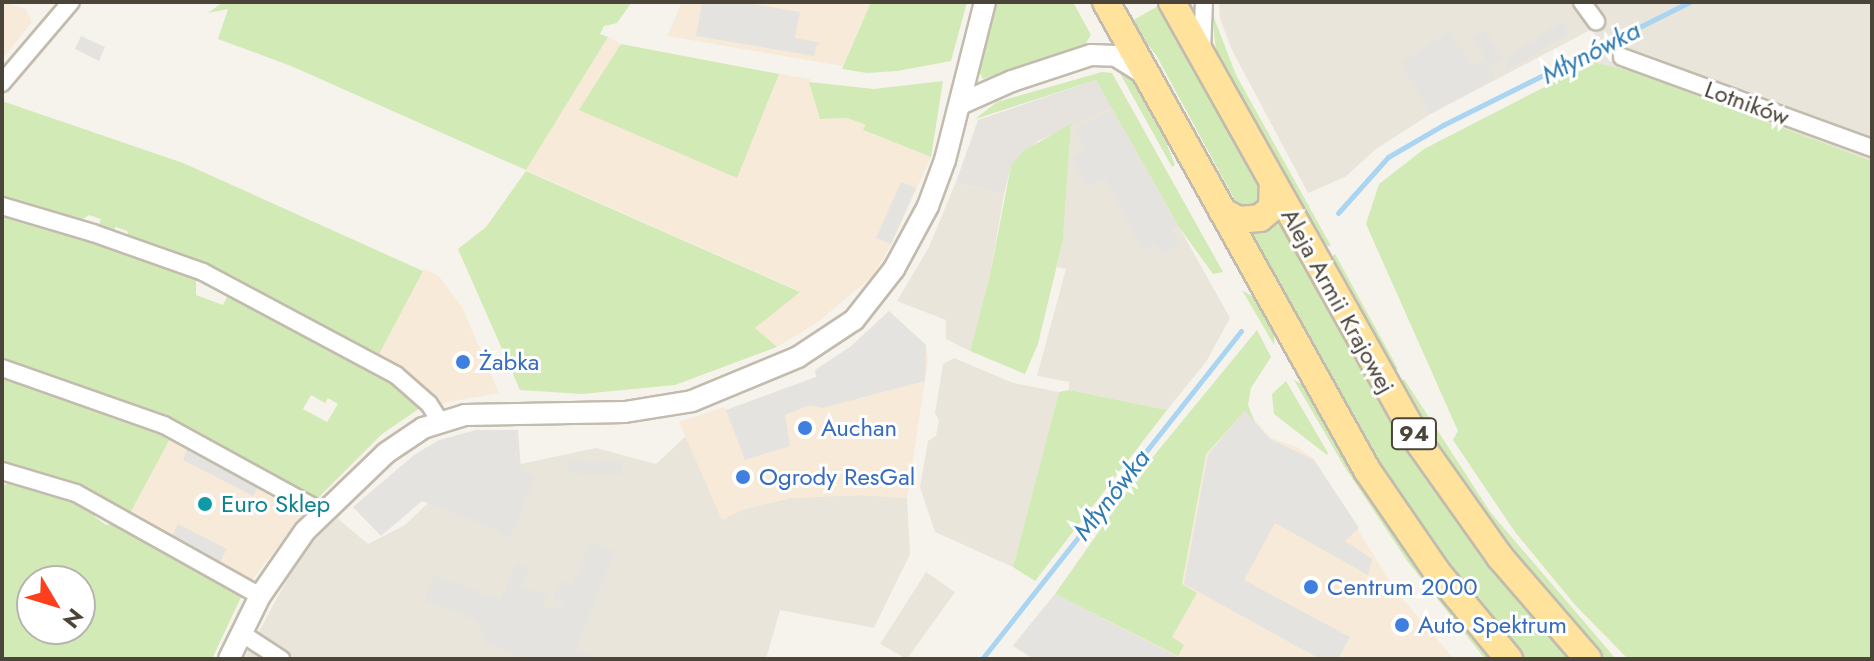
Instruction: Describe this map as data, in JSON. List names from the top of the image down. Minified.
{"streets":{"main road":["Aleja Armii Krajowej","94"],"street":["Lotników"]},"water":["Młynówka"],"places":["Żabka","Auchan","Ogrody ResGal","Euro Sklep","Centrum 2000","Auto Spektrum"],"north":"bottom right"}
